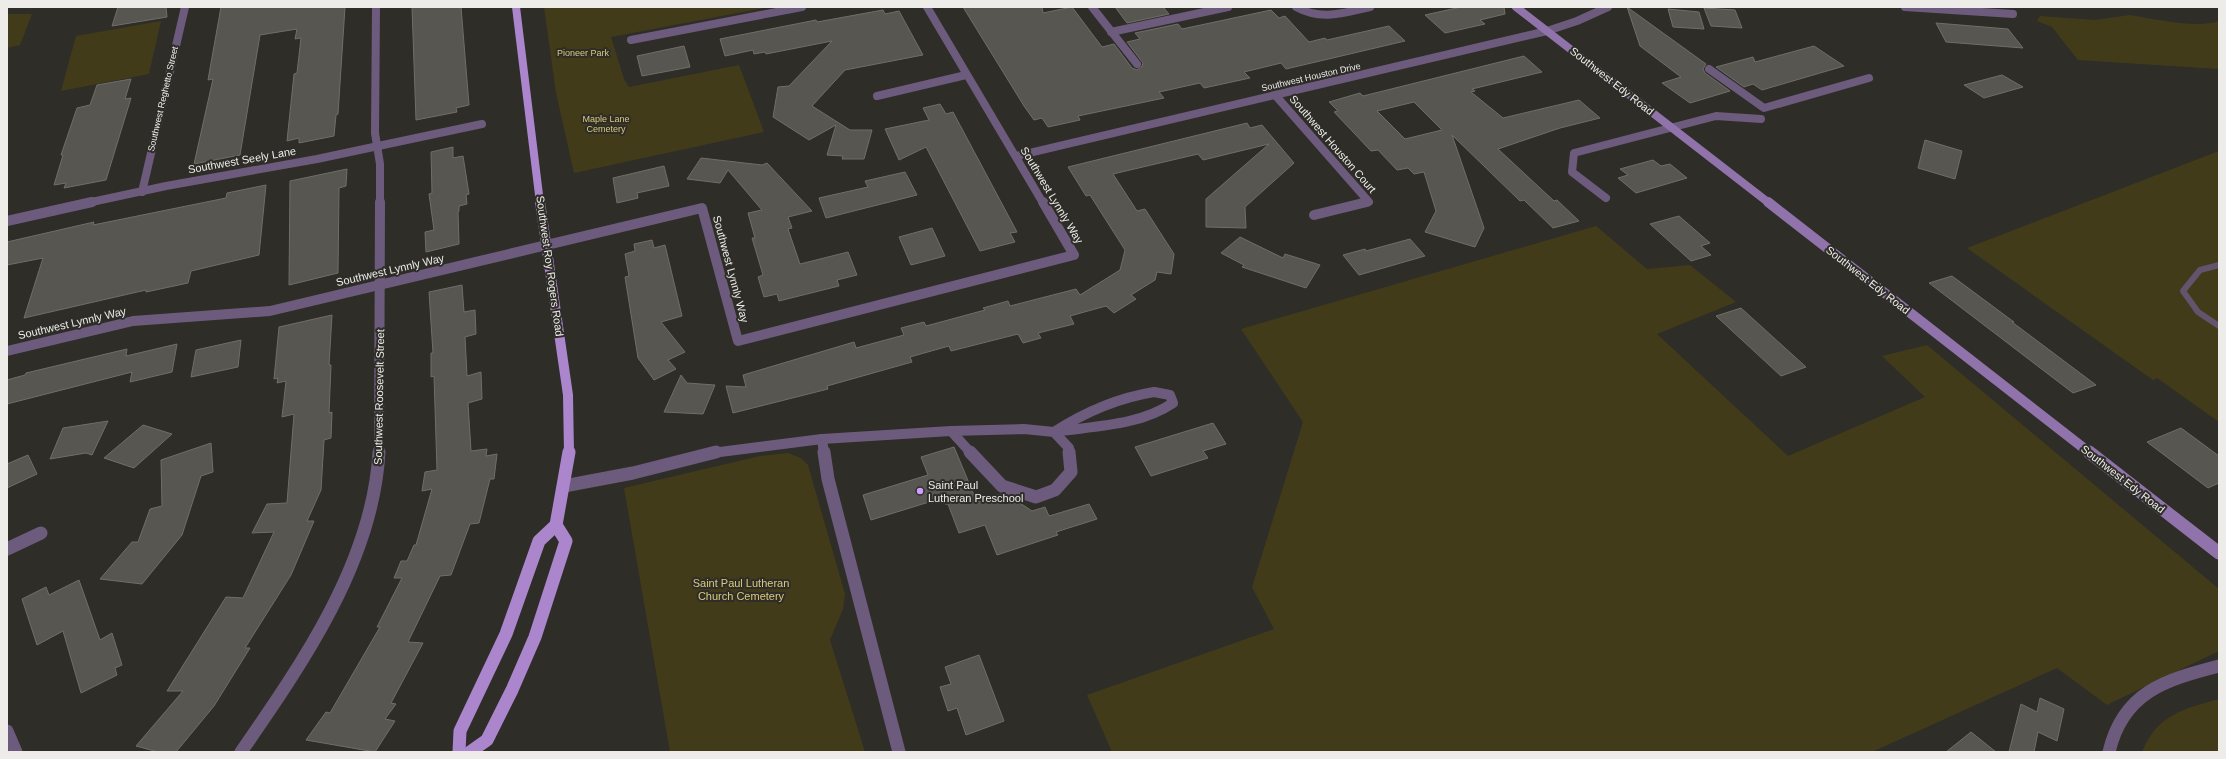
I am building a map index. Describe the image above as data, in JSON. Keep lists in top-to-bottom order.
{
  "streets": {
    "main road": ["Southwest Edy Road", "Southwest Roy Rogers Road"],
    "street": [
      "Southwest Houston Drive",
      "Southwest Reghetto Street",
      "Southwest Houston Court",
      "Southwest Seely Lane",
      "Southwest Lynnly Way",
      "Southwest Roosevelt Street"
    ]
  },
  "crossings": [
    ["Southwest Houston Drive", "Southwest Edy Road"],
    ["Southwest Houston Drive", "Southwest Houston Court"],
    ["Southwest Houston Drive", "Southwest Lynnly Way"],
    ["Southwest Reghetto Street", "Southwest Seely Lane"],
    ["Southwest Seely Lane", "Southwest Roosevelt Street"],
    ["Southwest Lynnly Way", "Southwest Roy Rogers Road"],
    ["Southwest Lynnly Way", "Southwest Roosevelt Street"]
  ],
  "parks": ["Pioneer Park", "Maple Lane Cemetery", "Saint Paul Lutheran Church Cemetery"],
  "places": ["Saint Paul Lutheran Preschool"]
}
